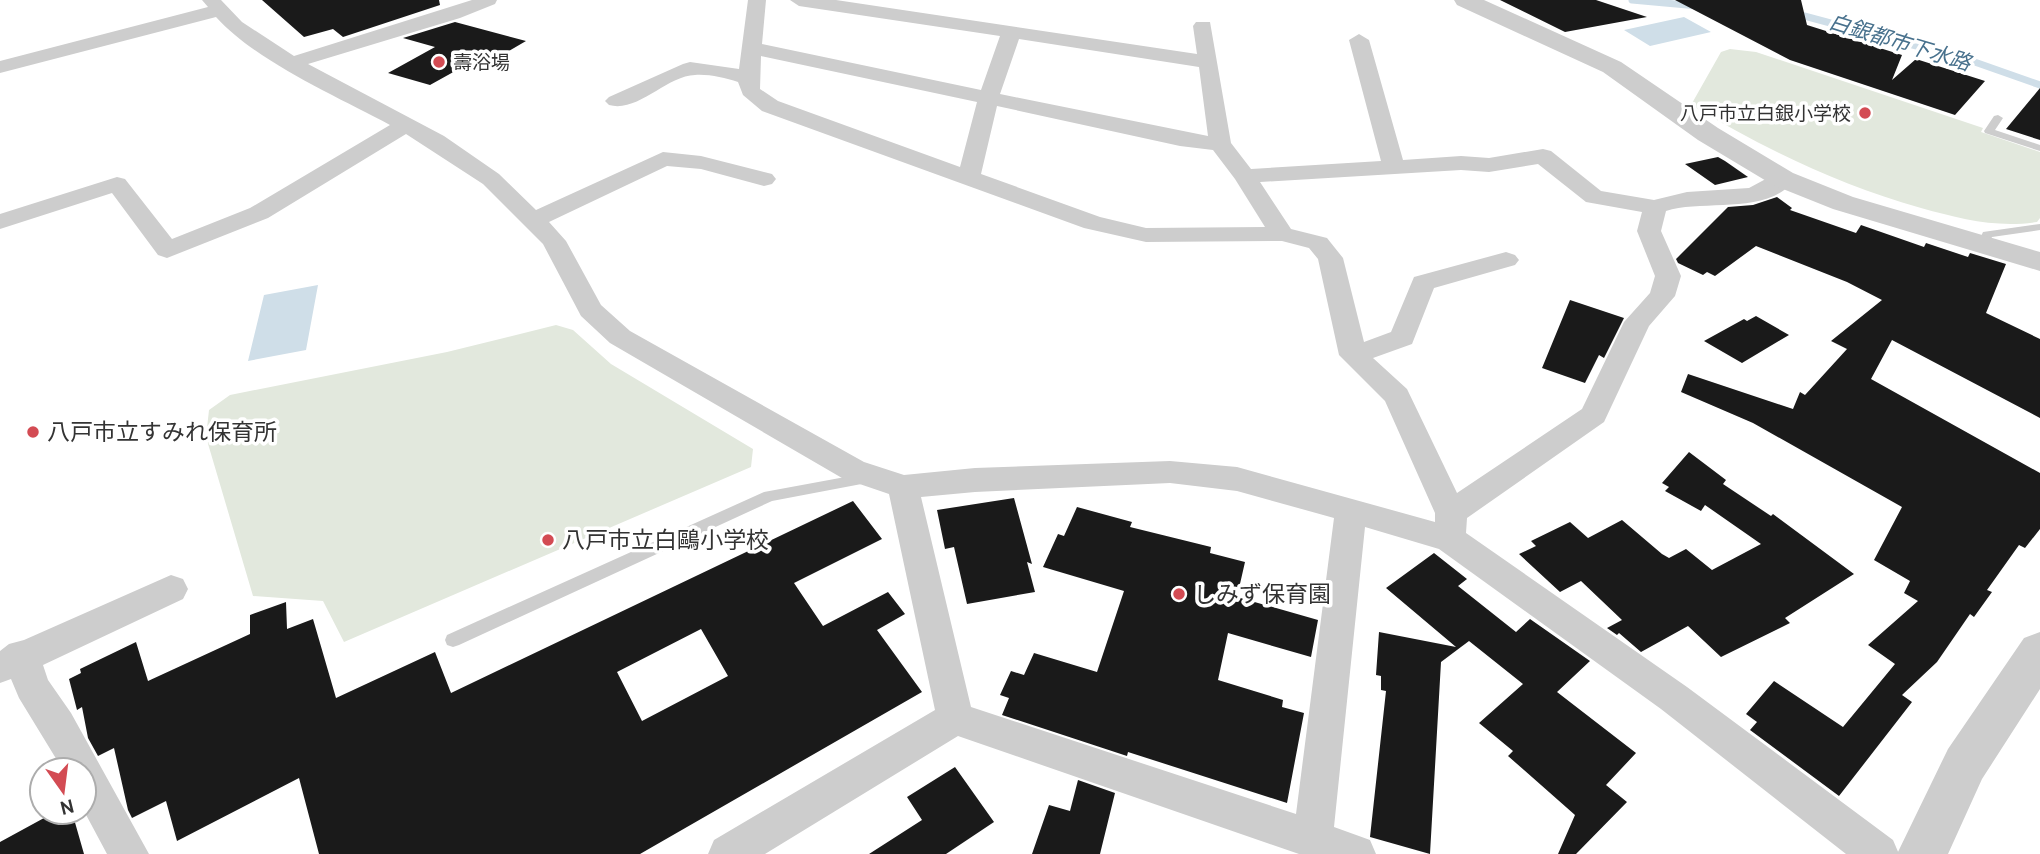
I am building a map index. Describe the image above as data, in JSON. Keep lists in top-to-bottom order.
{
  "water": ["白銀都市下水路"],
  "places": [
    "壽浴場",
    "八戸市立白銀小学校",
    "八戸市立すみれ保育所",
    "八戸市立白鷗小学校",
    "しみず保育園"
  ],
  "north": "bottom"
}
